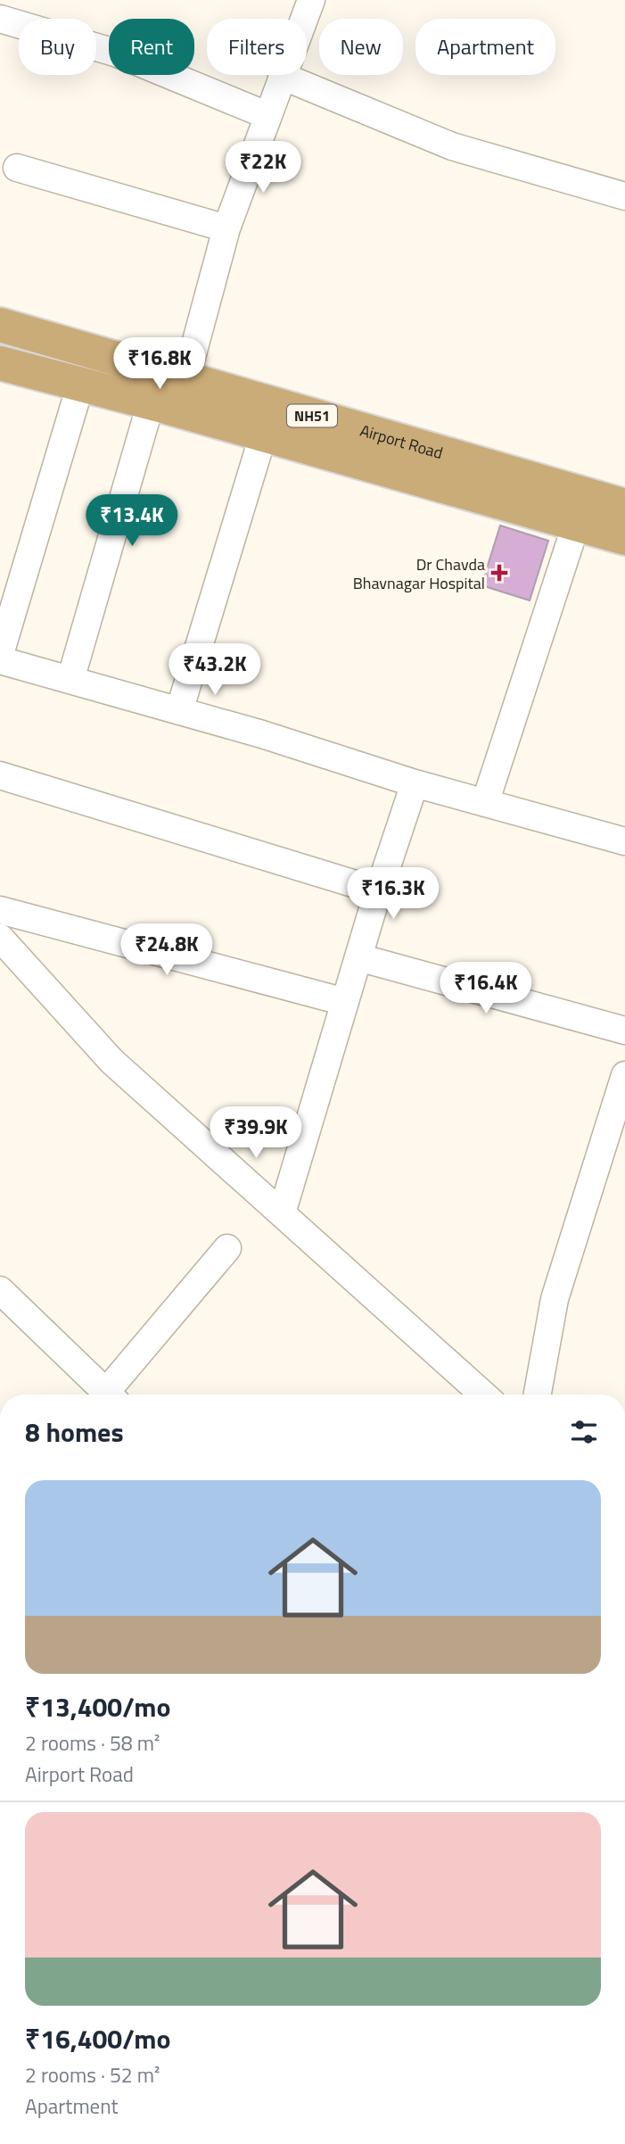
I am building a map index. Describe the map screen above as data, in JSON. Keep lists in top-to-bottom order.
{
  "streets": {
    "highway": ["NH51", "Airport Road"]
  },
  "places": {
    "health": ["Dr Chavda Bhavnagar Hospital"]
  },
  "page": {
    "chip": [
      "Buy",
      "Rent",
      "Filters",
      "New",
      "Apartment"
    ],
    "price": [
      "₹22K",
      "₹16.8K",
      "₹13.4K",
      "₹43.2K",
      "₹16.3K",
      "₹24.8K",
      "₹16.4K",
      "₹39.9K"
    ],
    "heading": "8 homes",
    "list": [
      {
        "name": "₹13,400/mo",
        "note": "2 rooms · 58 m² · Airport Road"
      },
      {
        "name": "₹16,400/mo",
        "note": "2 rooms · 52 m² · Apartment"
      }
    ]
  }
}
